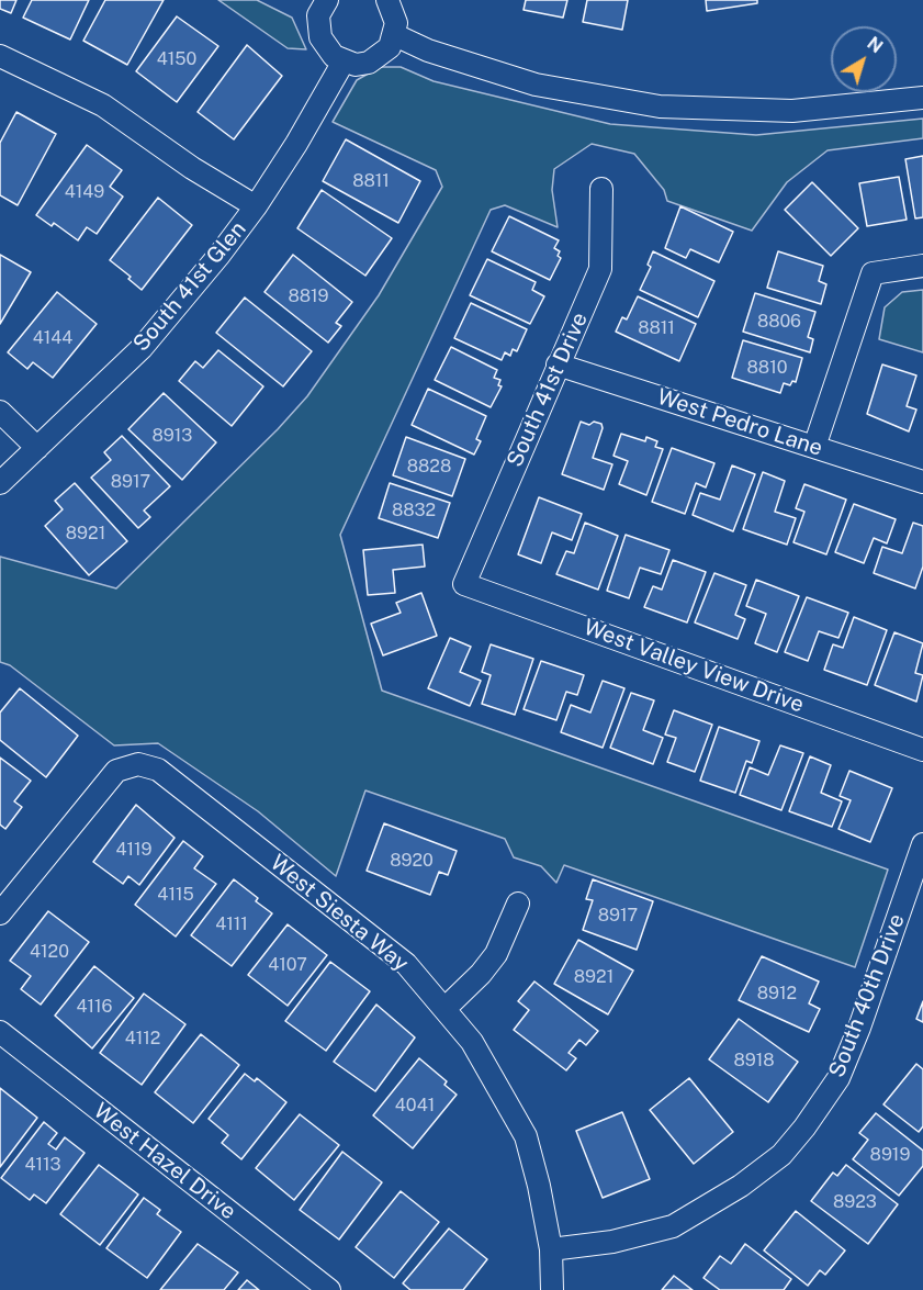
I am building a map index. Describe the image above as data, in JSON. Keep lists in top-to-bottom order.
{
  "streets": {
    "street": [
      "South 41st Glen",
      "South 41st Drive",
      "West Pedro Lane",
      "West Valley View Drive",
      "West Siesta Way",
      "South 40th Drive",
      "West Hazel Drive"
    ]
  },
  "crossings": [
    ["South 41st Drive", "West Pedro Lane"],
    ["South 41st Drive", "West Valley View Drive"],
    ["West Siesta Way", "South 40th Drive"]
  ],
  "house_numbers": [
    "4150",
    "8811",
    "4149",
    "8819",
    "8806",
    "8811",
    "4144",
    "8810",
    "8913",
    "8828",
    "8917",
    "8832",
    "8921",
    "4119",
    "8920",
    "4115",
    "8917",
    "4111",
    "4120",
    "4107",
    "8921",
    "8912",
    "4116",
    "4112",
    "8918",
    "4041",
    "8919",
    "4113",
    "8923"
  ],
  "north": "top right"
}
